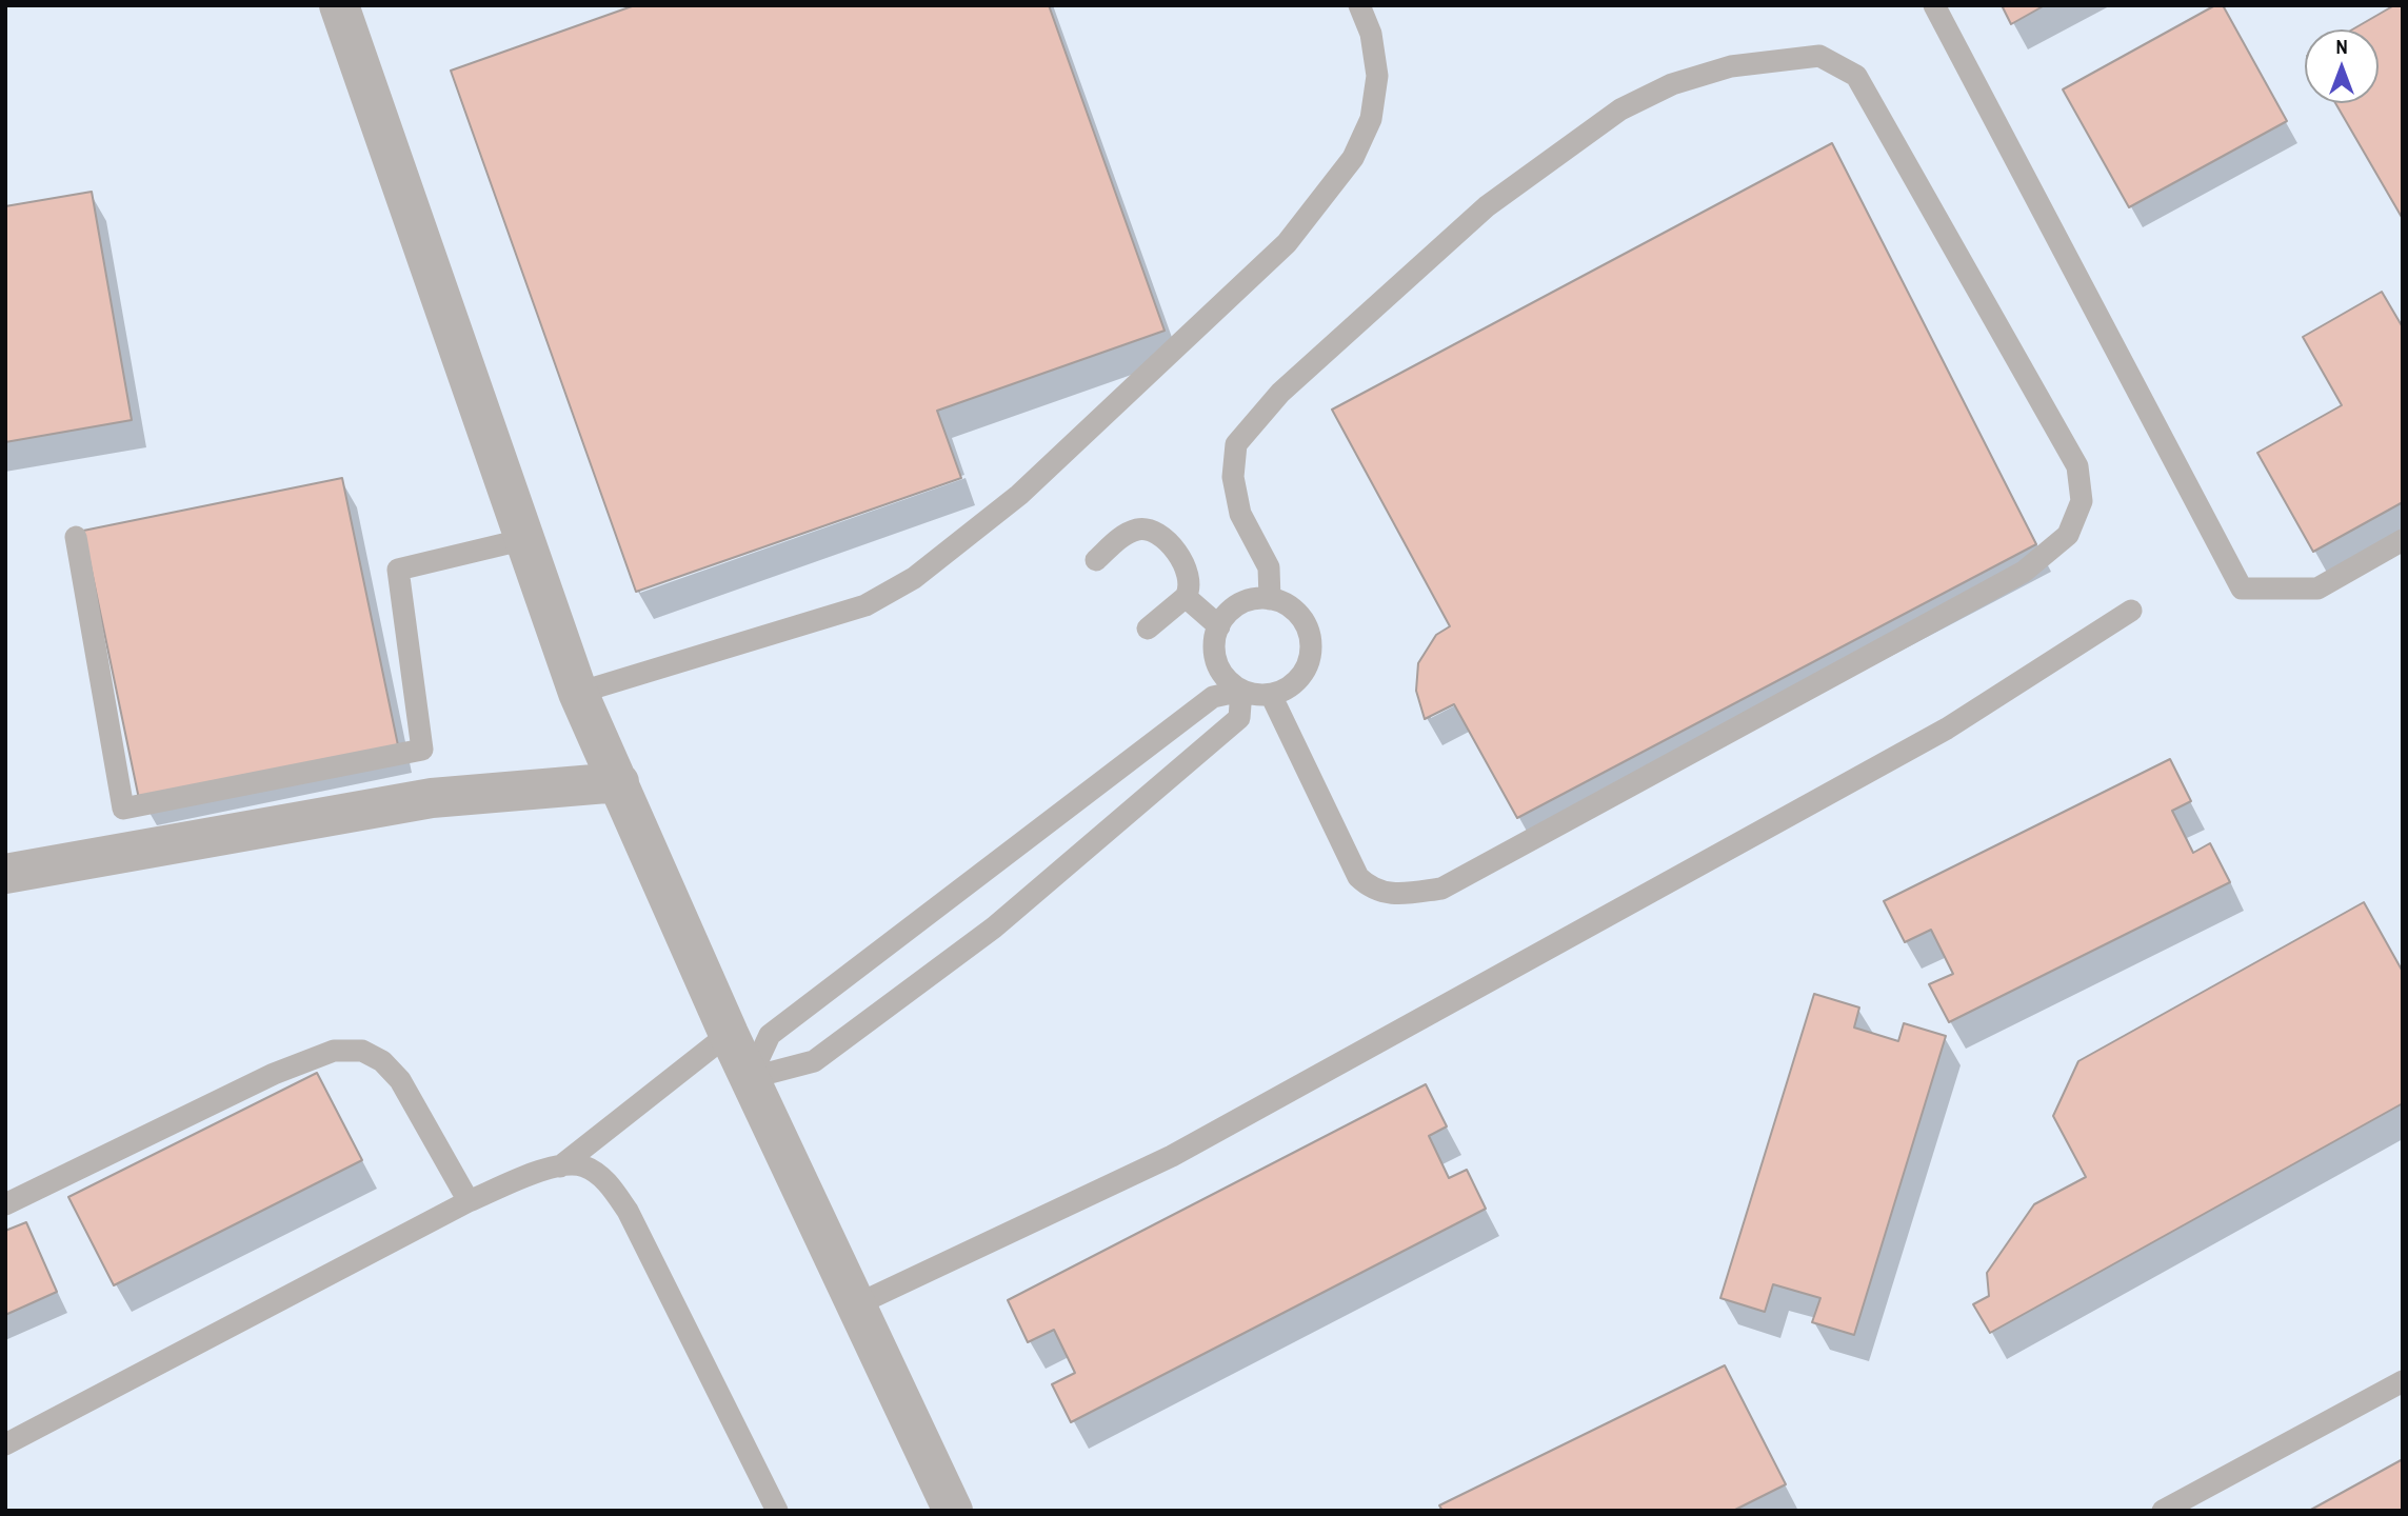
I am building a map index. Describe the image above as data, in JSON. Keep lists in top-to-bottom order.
{
  "north": "top"
}
